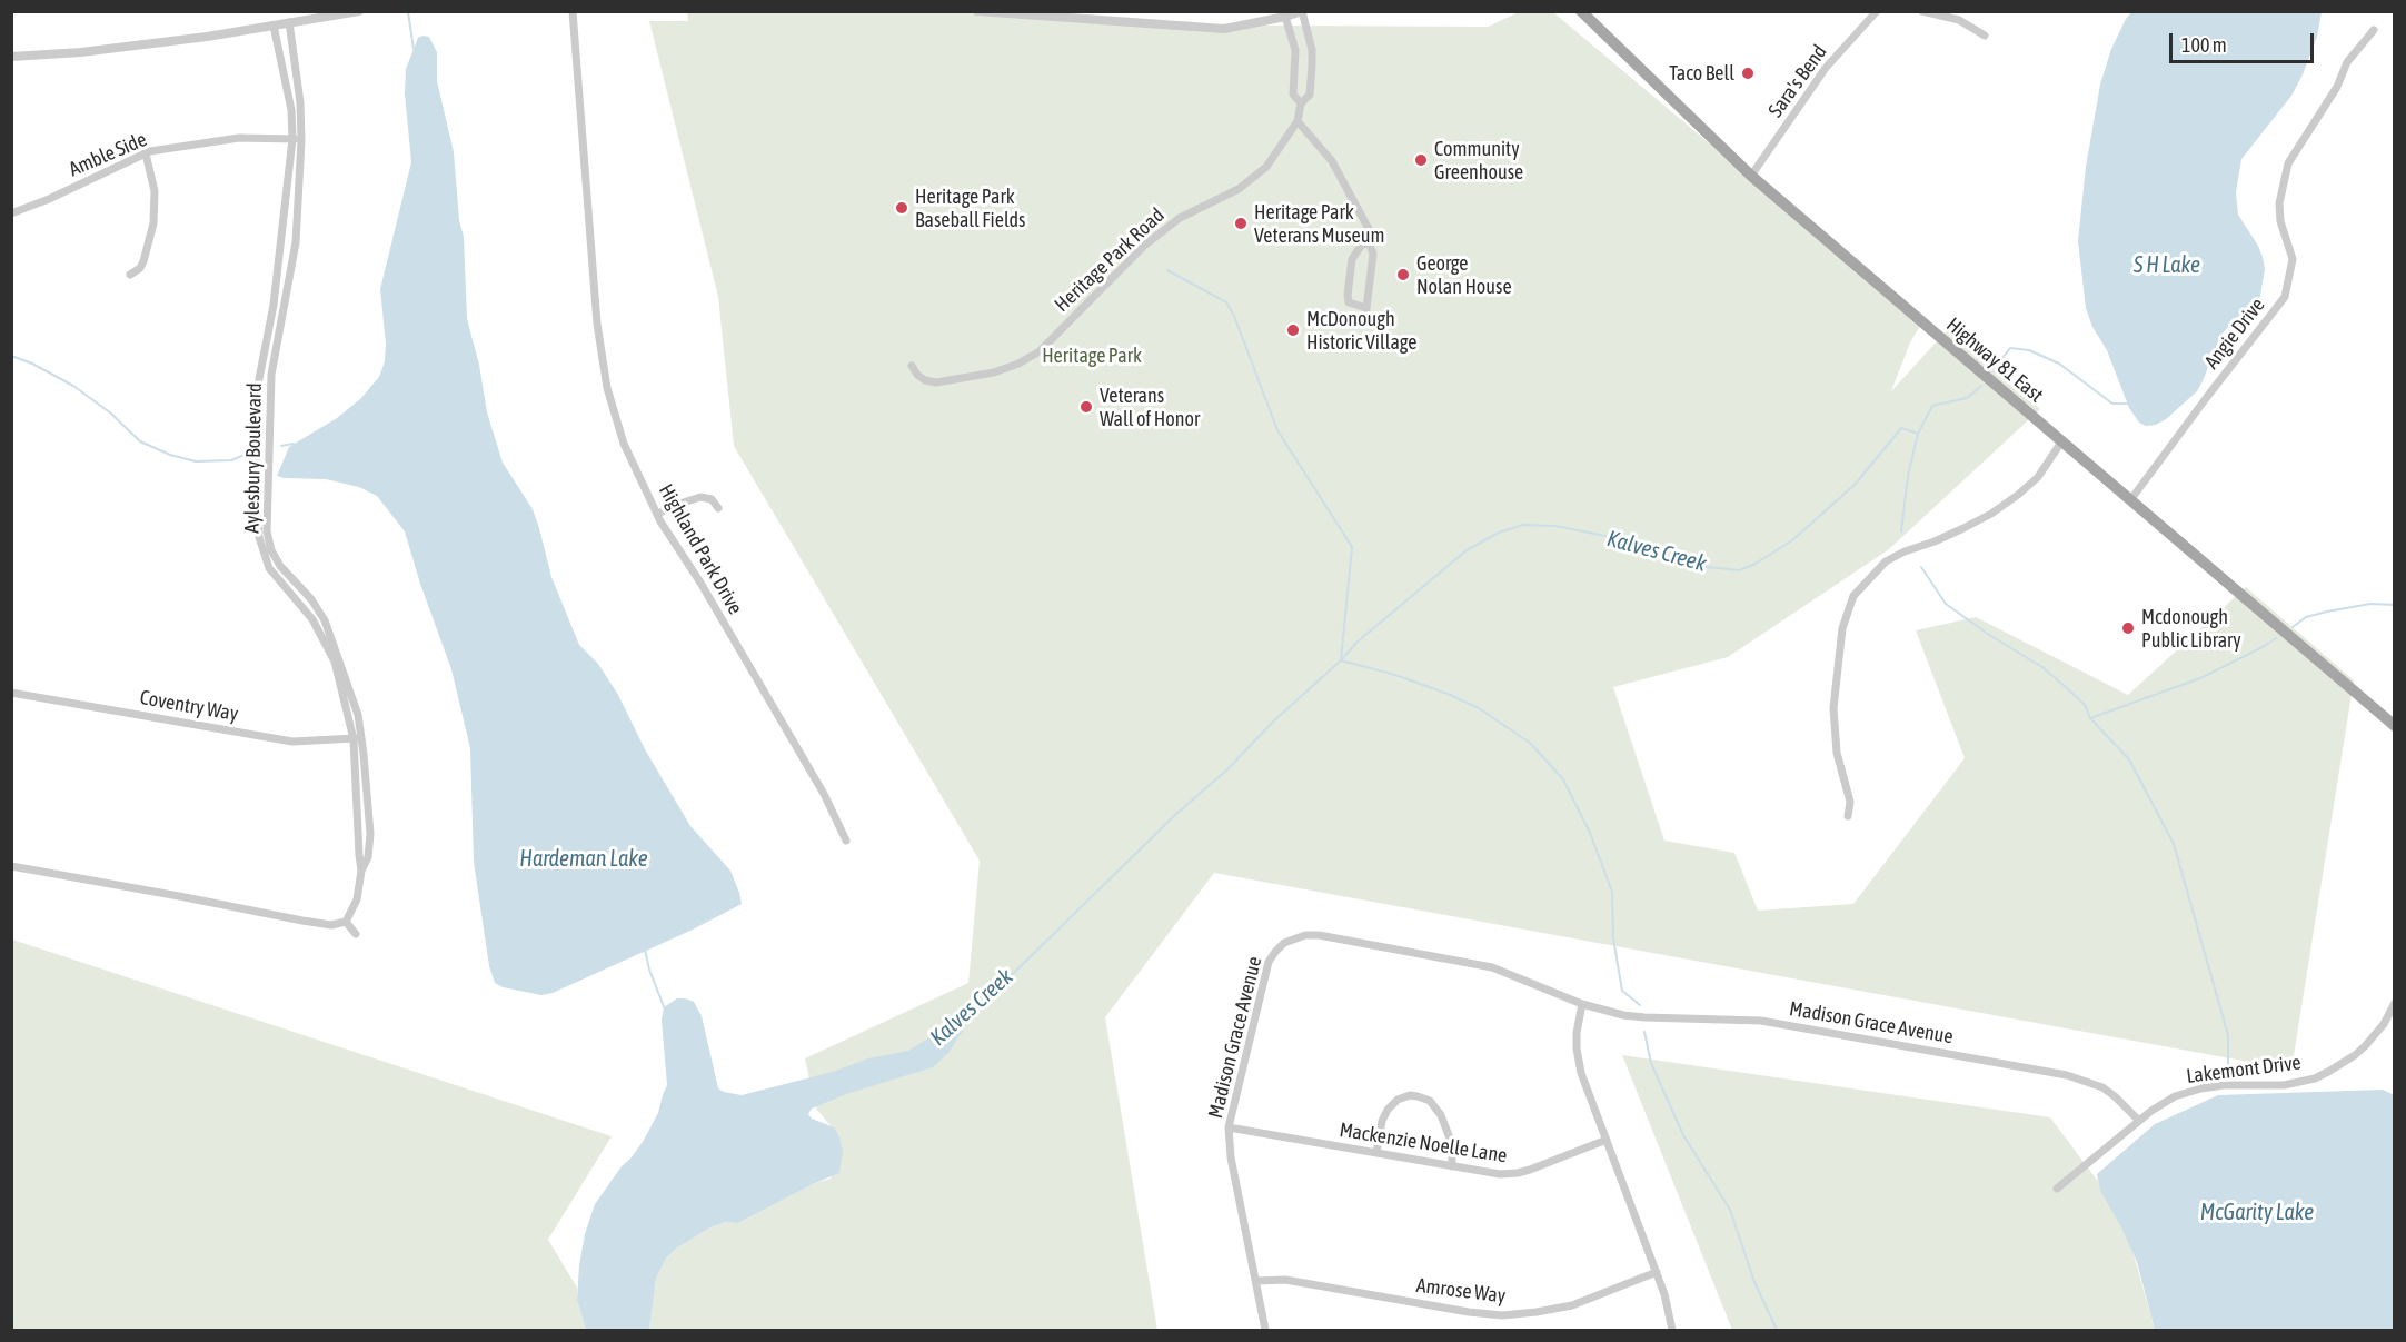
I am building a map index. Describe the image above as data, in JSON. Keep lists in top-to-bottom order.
{
  "streets": {
    "main road": ["Highway 81 East"],
    "street": [
      "Sara's Bend",
      "Amble Side",
      "Heritage Park Road",
      "Angie Drive",
      "Aylesbury Boulevard",
      "Highland Park Drive",
      "Coventry Way",
      "Madison Grace Avenue",
      "Lakemont Drive",
      "Mackenzie Noelle Lane",
      "Amrose Way"
    ]
  },
  "crossings": [
    ["Sara's Bend", "Highway 81 East"],
    ["Amble Side", "Aylesbury Boulevard"],
    ["Angie Drive", "Highway 81 East"],
    ["Aylesbury Boulevard", "Coventry Way"],
    ["Madison Grace Avenue", "Lakemont Drive"],
    ["Madison Grace Avenue", "Mackenzie Noelle Lane"],
    ["Madison Grace Avenue", "Amrose Way"]
  ],
  "water": [
    "S H Lake",
    "Kalves Creek",
    "Hardeman Lake",
    "McGarity Lake"
  ],
  "parks": ["Heritage Park"],
  "places": [
    "Taco Bell",
    "Community Greenhouse",
    "Heritage Park Baseball Fields",
    "Heritage Park Veterans Museum",
    "George Nolan House",
    "McDonough Historic Village",
    "Veterans Wall of Honor",
    "Mcdonough Public Library"
  ],
  "scale_bar": "100 m"
}
